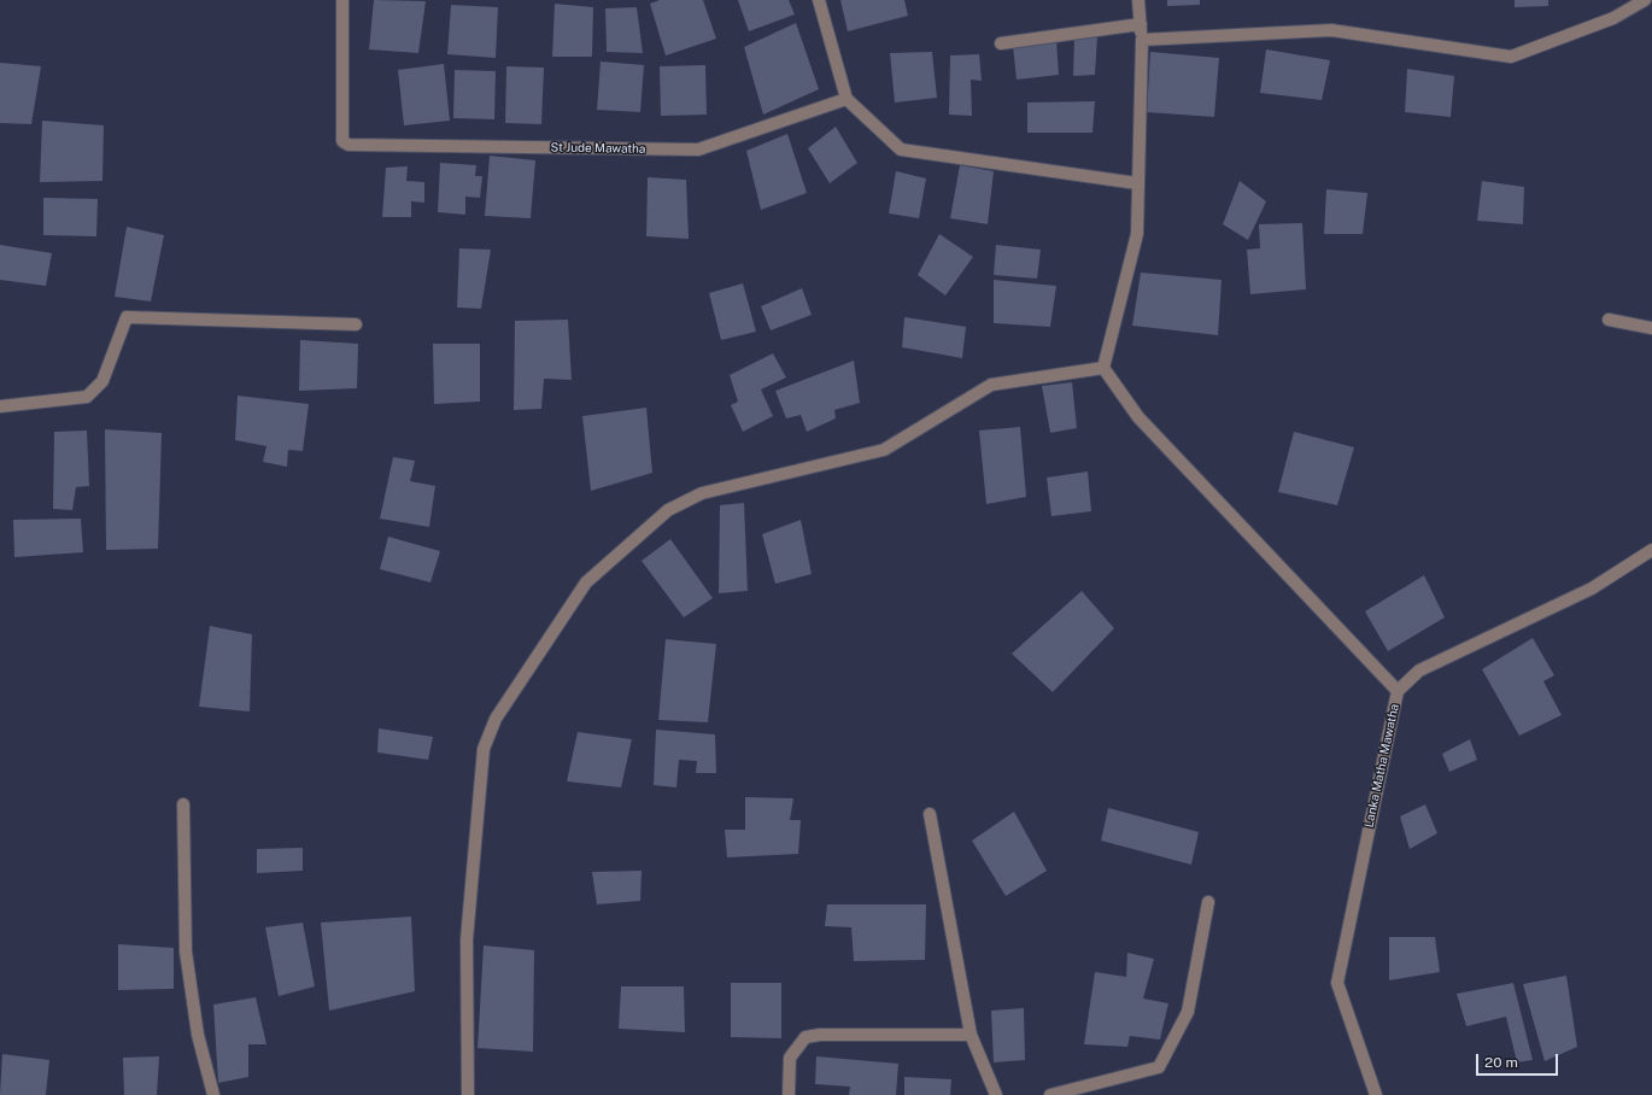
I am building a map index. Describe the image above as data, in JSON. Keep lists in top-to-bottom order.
{
  "streets": {
    "street": ["St Jude Mawatha", "Lanka Matha Mawatha"]
  },
  "scale_bar": "20 m"
}
